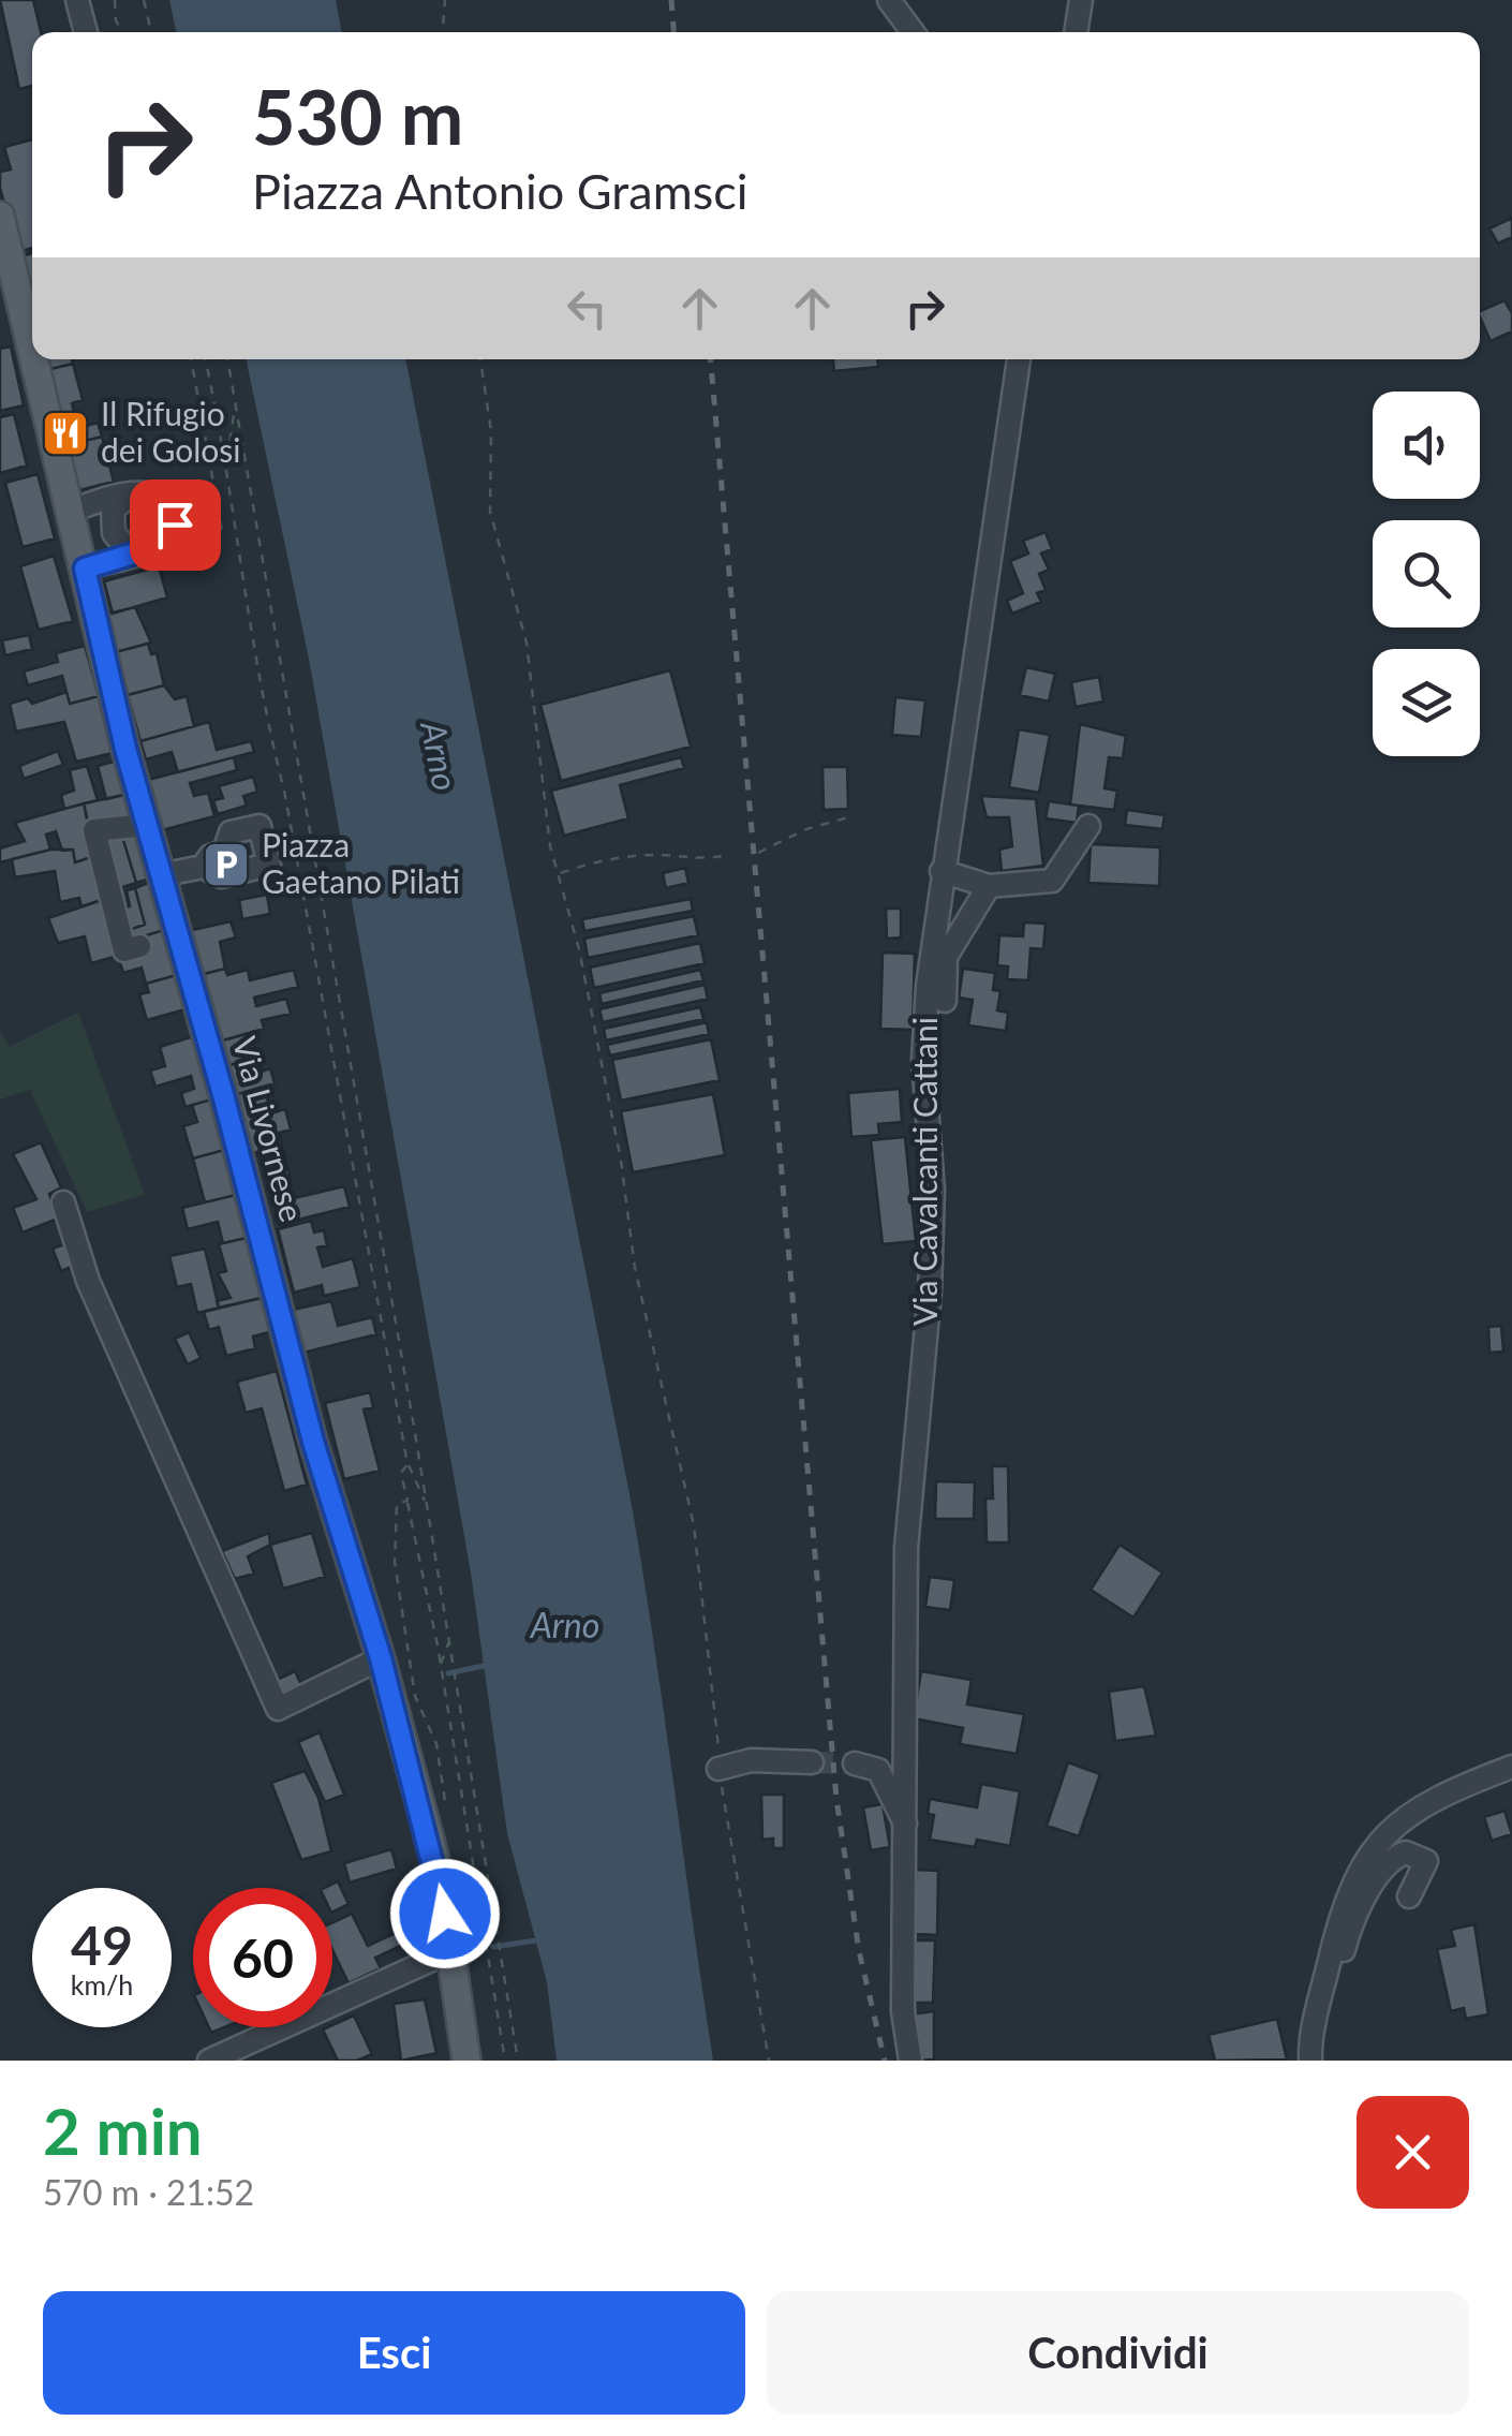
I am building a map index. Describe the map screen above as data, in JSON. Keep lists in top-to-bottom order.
{
  "streets": {
    "main road": ["Via Livornese"],
    "street": ["Via Cavalcanti Cattani"]
  },
  "water": ["Arno"],
  "places": {
    "restaurant": ["Il Rifugio dei Golosi"],
    "parking": ["Piazza Gaetano Pilati"]
  },
  "page": {
    "turn": ["530 m", "Piazza Antonio Gramsci"],
    "speed": "49 km/h",
    "limit": "60",
    "heading": ["2 min", "570 m · 21:52"],
    "buttons": ["Esci", "Condividi"]
  }
}
